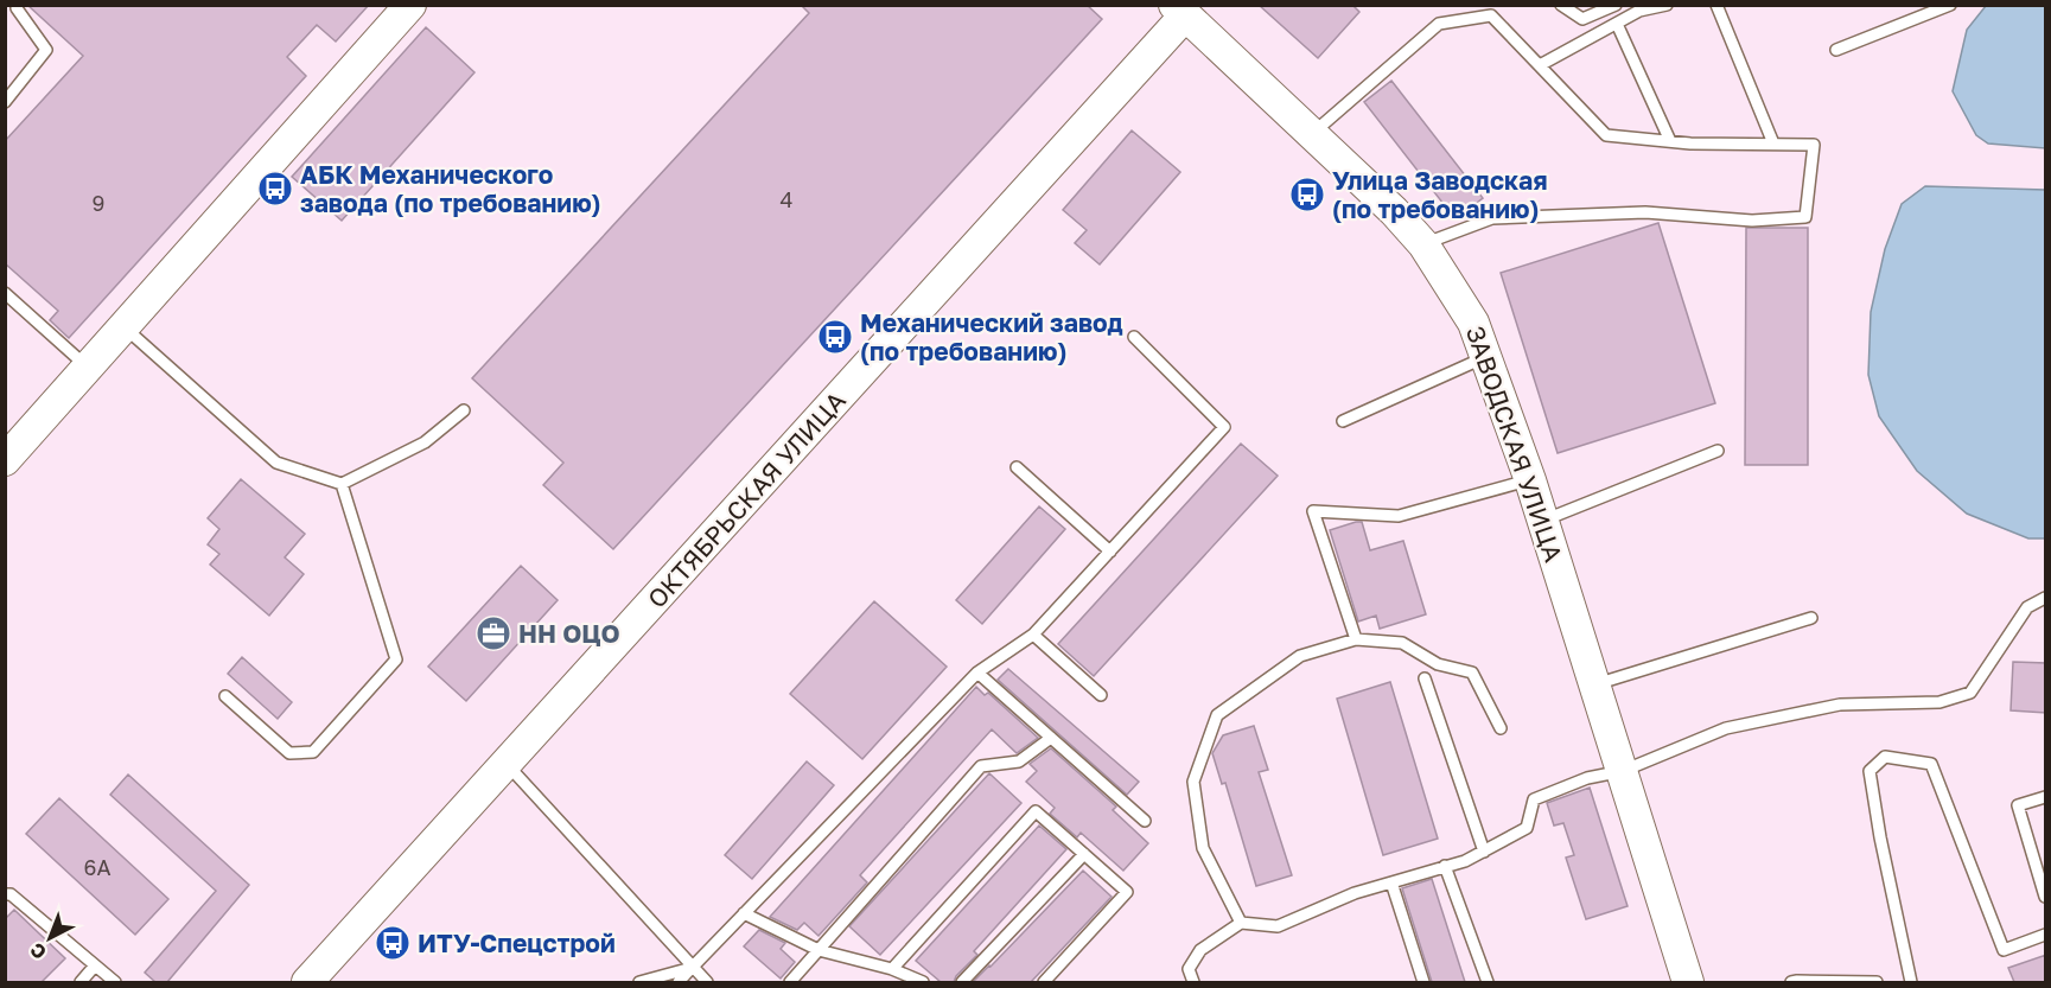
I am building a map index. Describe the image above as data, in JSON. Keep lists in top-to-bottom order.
{
  "streets": {
    "street": ["ЗАВОДСКАЯ УЛИЦА", "ОКТЯБРЬСКАЯ УЛИЦА"]
  },
  "crossings": [
    ["ЗАВОДСКАЯ УЛИЦА", "ОКТЯБРЬСКАЯ УЛИЦА"]
  ],
  "places": {
    "bus stop": [
      "АБК Механического завода (по требованию)",
      "Улица Заводская (по требованию)",
      "Механический завод (по требованию)",
      "ИТУ-Спецстрой"
    ],
    "office": ["НН ОЦО"]
  },
  "house_numbers": ["4", "9", "6А"],
  "north": "bottom left"
}
